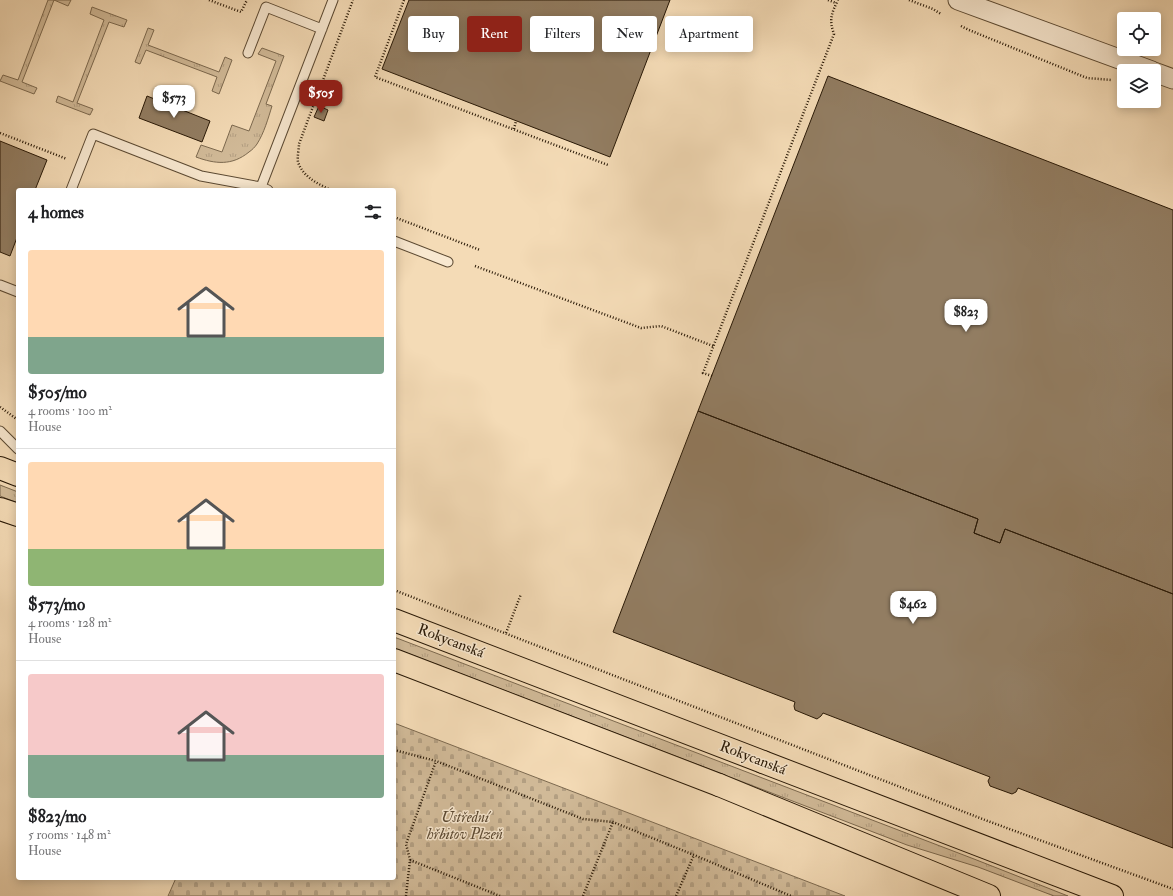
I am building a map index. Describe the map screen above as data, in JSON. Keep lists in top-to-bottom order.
{
  "streets": {
    "main road": ["Rokycanská"]
  },
  "parks": ["Ústřední hřbitov Plzeň"],
  "page": {
    "chip": [
      "Buy",
      "Rent",
      "Filters",
      "New",
      "Apartment"
    ],
    "price": [
      "$505",
      "$573",
      "$823",
      "$462"
    ],
    "heading": "4 homes",
    "list": [
      {
        "name": "$505/mo",
        "note": "4 rooms · 100 m² · House"
      },
      {
        "name": "$573/mo",
        "note": "4 rooms · 128 m² · House"
      },
      {
        "name": "$823/mo",
        "note": "5 rooms · 148 m² · House"
      }
    ]
  }
}
